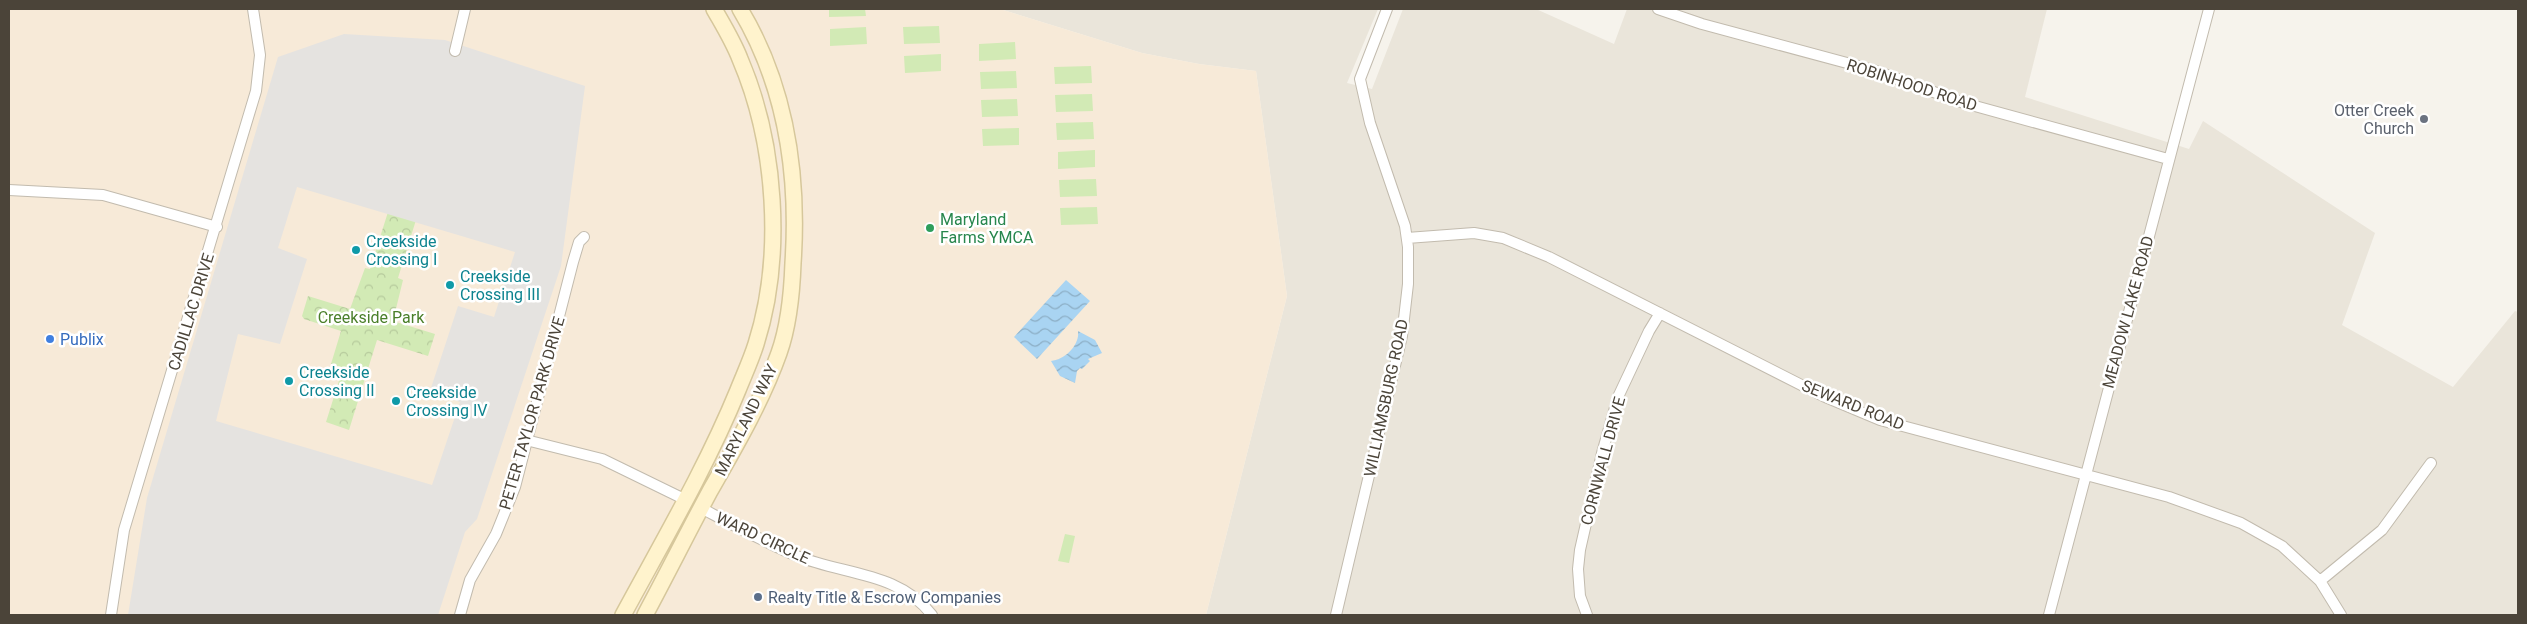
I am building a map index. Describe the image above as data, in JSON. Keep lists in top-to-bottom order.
{
  "streets": {
    "main road": ["MARYLAND WAY"],
    "street": [
      "ROBINHOOD ROAD",
      "CADILLAC DRIVE",
      "MEADOW LAKE ROAD",
      "WILLIAMSBURG ROAD",
      "SEWARD ROAD",
      "PETER TAYLOR PARK DRIVE",
      "CORNWALL DRIVE",
      "WARD CIRCLE"
    ]
  },
  "crossings": [
    ["ROBINHOOD ROAD", "MEADOW LAKE ROAD"],
    ["MEADOW LAKE ROAD", "SEWARD ROAD"],
    ["WILLIAMSBURG ROAD", "SEWARD ROAD"],
    ["SEWARD ROAD", "CORNWALL DRIVE"],
    ["MARYLAND WAY", "WARD CIRCLE"]
  ],
  "parks": ["Creekside Park"],
  "places": [
    "Otter Creek Church",
    "Maryland Farms YMCA",
    "Creekside Crossing I",
    "Creekside Crossing III",
    "Publix",
    "Creekside Crossing II",
    "Creekside Crossing IV",
    "Realty Title & Escrow Companies"
  ]
}
